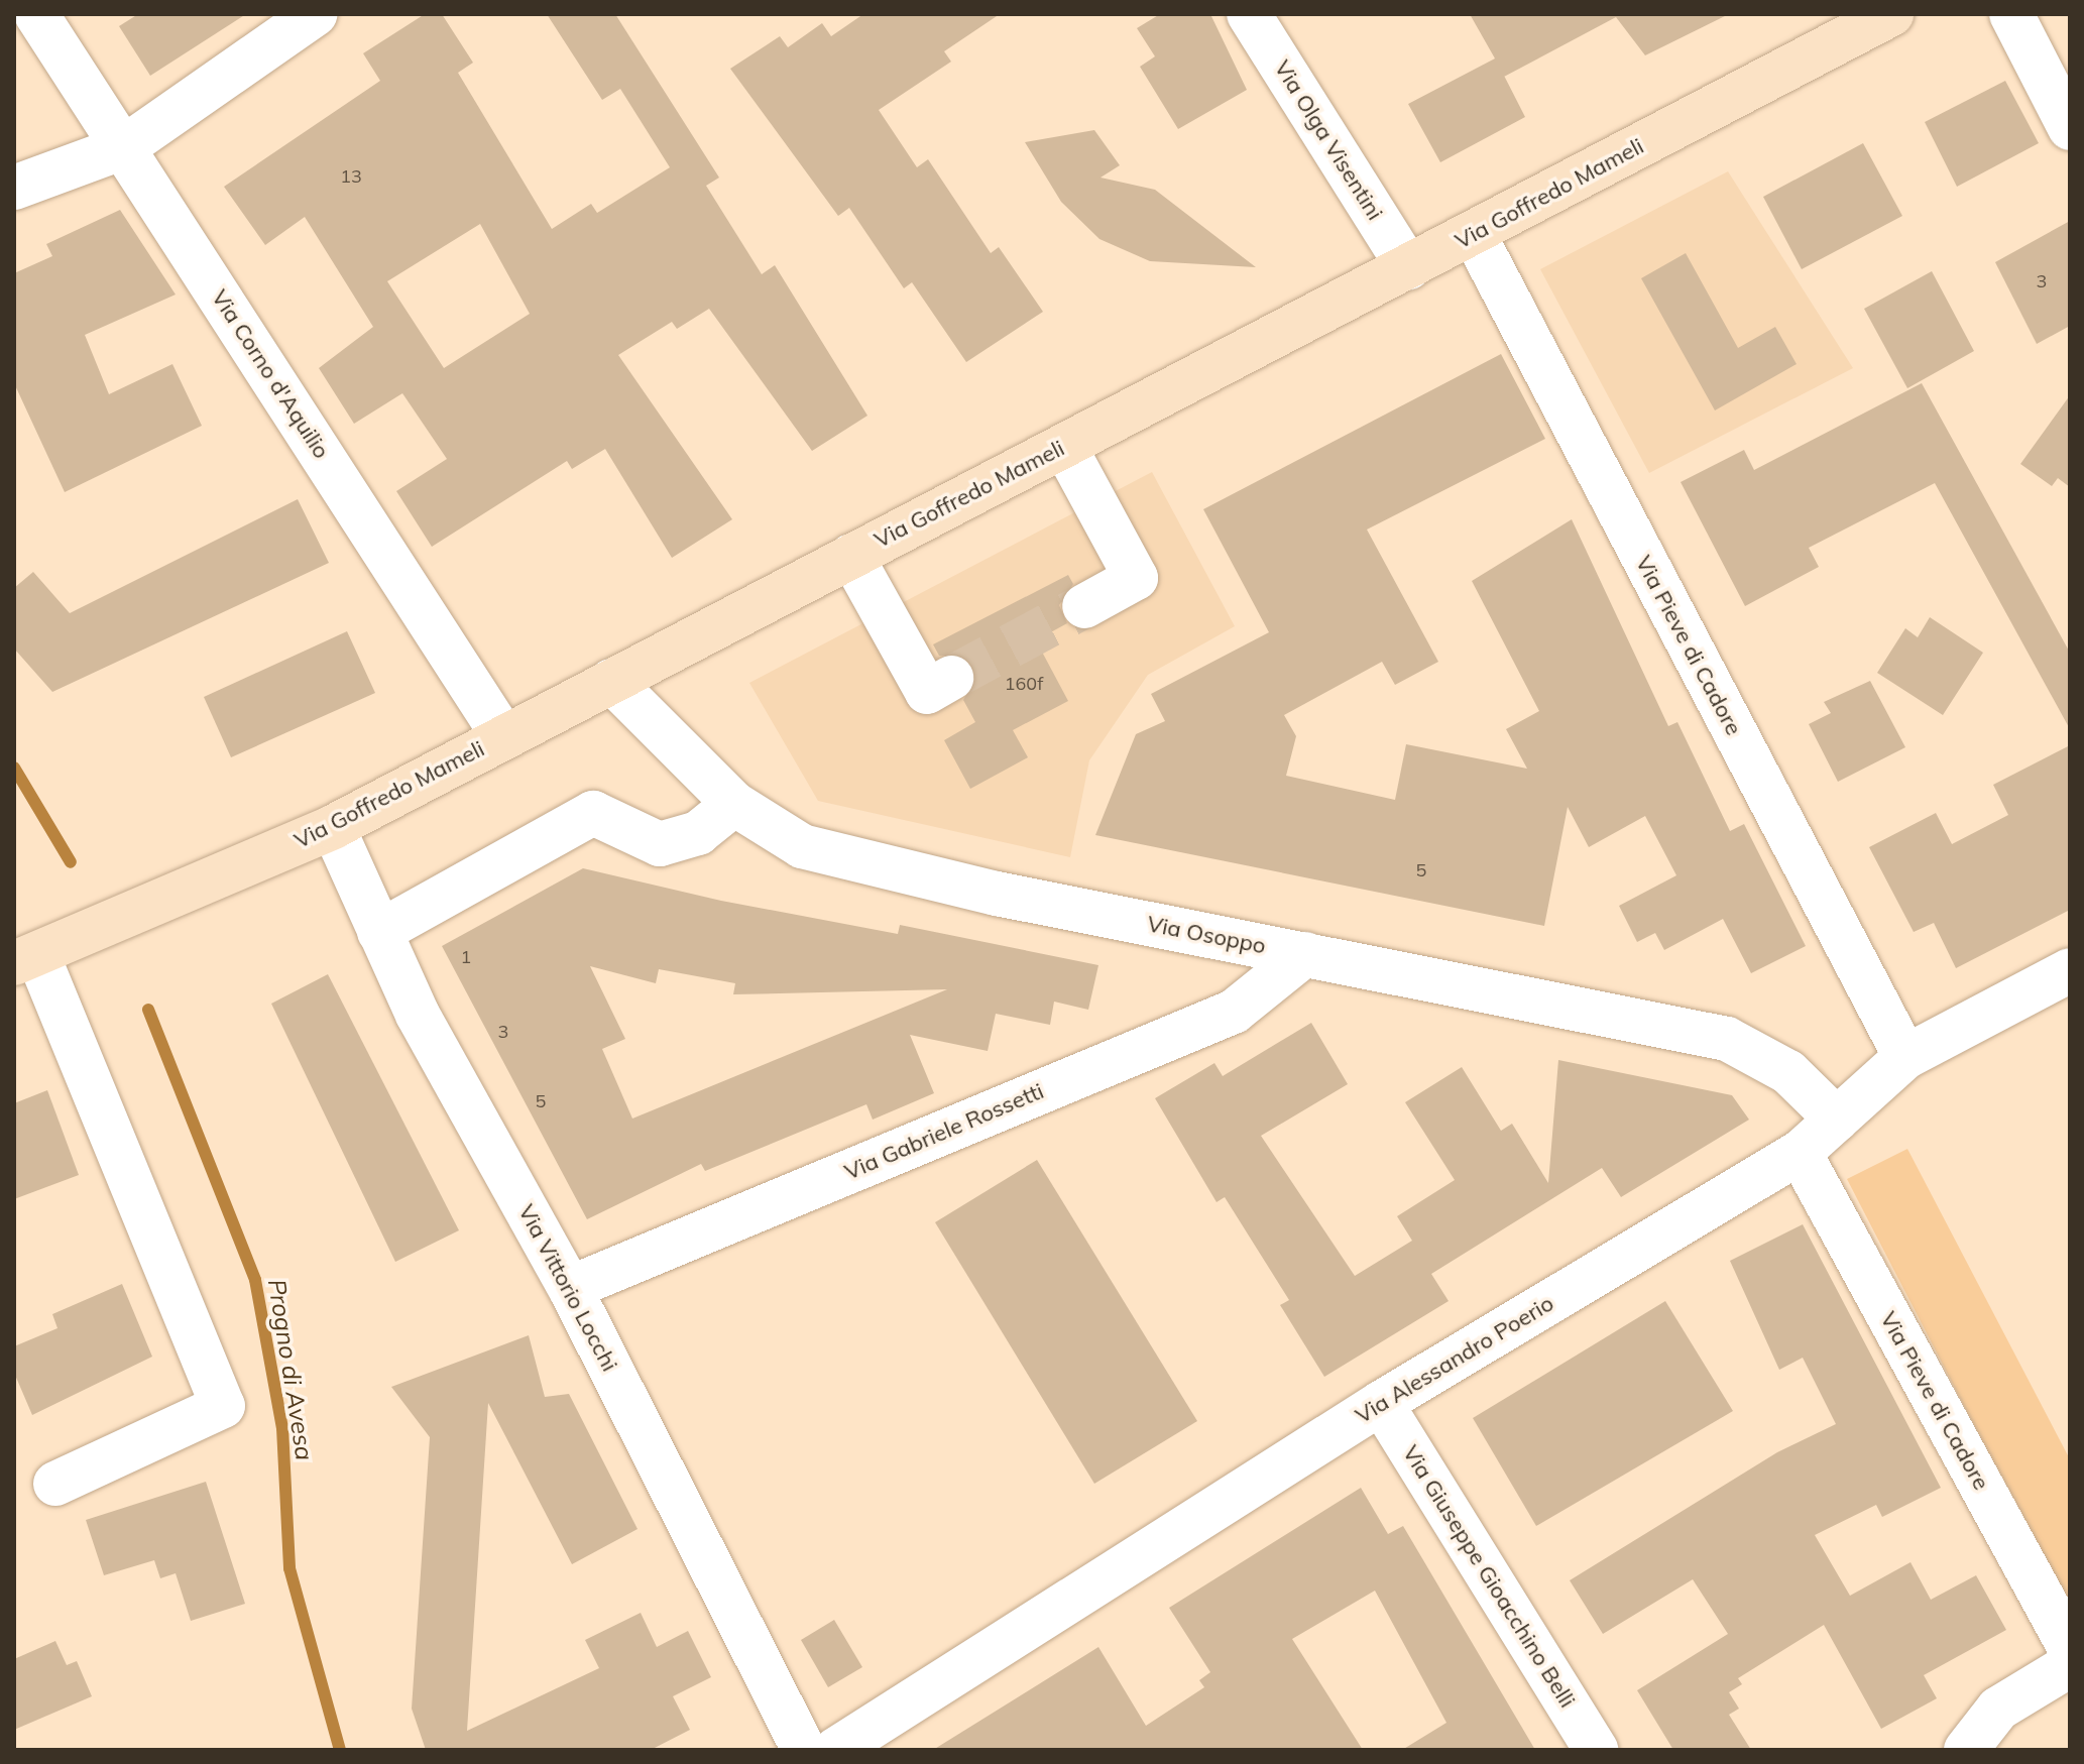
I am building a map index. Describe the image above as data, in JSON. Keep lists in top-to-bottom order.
{
  "streets": {
    "main road": ["Via Goffredo Mameli"],
    "street": [
      "Via Olga Visentini",
      "Via Corno d'Aquilio",
      "Via Pieve di Cadore",
      "Via Osoppo",
      "Via Gabriele Rossetti",
      "Via Vittorio Locchi",
      "Via Alessandro Poerio",
      "Via Giuseppe Gioacchino Belli"
    ]
  },
  "crossings": [
    ["Via Olga Visentini", "Via Goffredo Mameli"],
    ["Via Goffredo Mameli", "Via Corno d'Aquilio"],
    ["Via Goffredo Mameli", "Via Pieve di Cadore"],
    ["Via Goffredo Mameli", "Via Osoppo"],
    ["Via Goffredo Mameli", "Via Vittorio Locchi"],
    ["Via Pieve di Cadore", "Via Alessandro Poerio"],
    ["Via Osoppo", "Via Gabriele Rossetti"],
    ["Via Osoppo", "Via Alessandro Poerio"],
    ["Via Gabriele Rossetti", "Via Vittorio Locchi"],
    ["Via Alessandro Poerio", "Via Giuseppe Gioacchino Belli"]
  ],
  "water": ["Progno di Avesa"],
  "house_numbers": [
    "13",
    "3",
    "160f",
    "5",
    "1",
    "3",
    "5"
  ]
}
